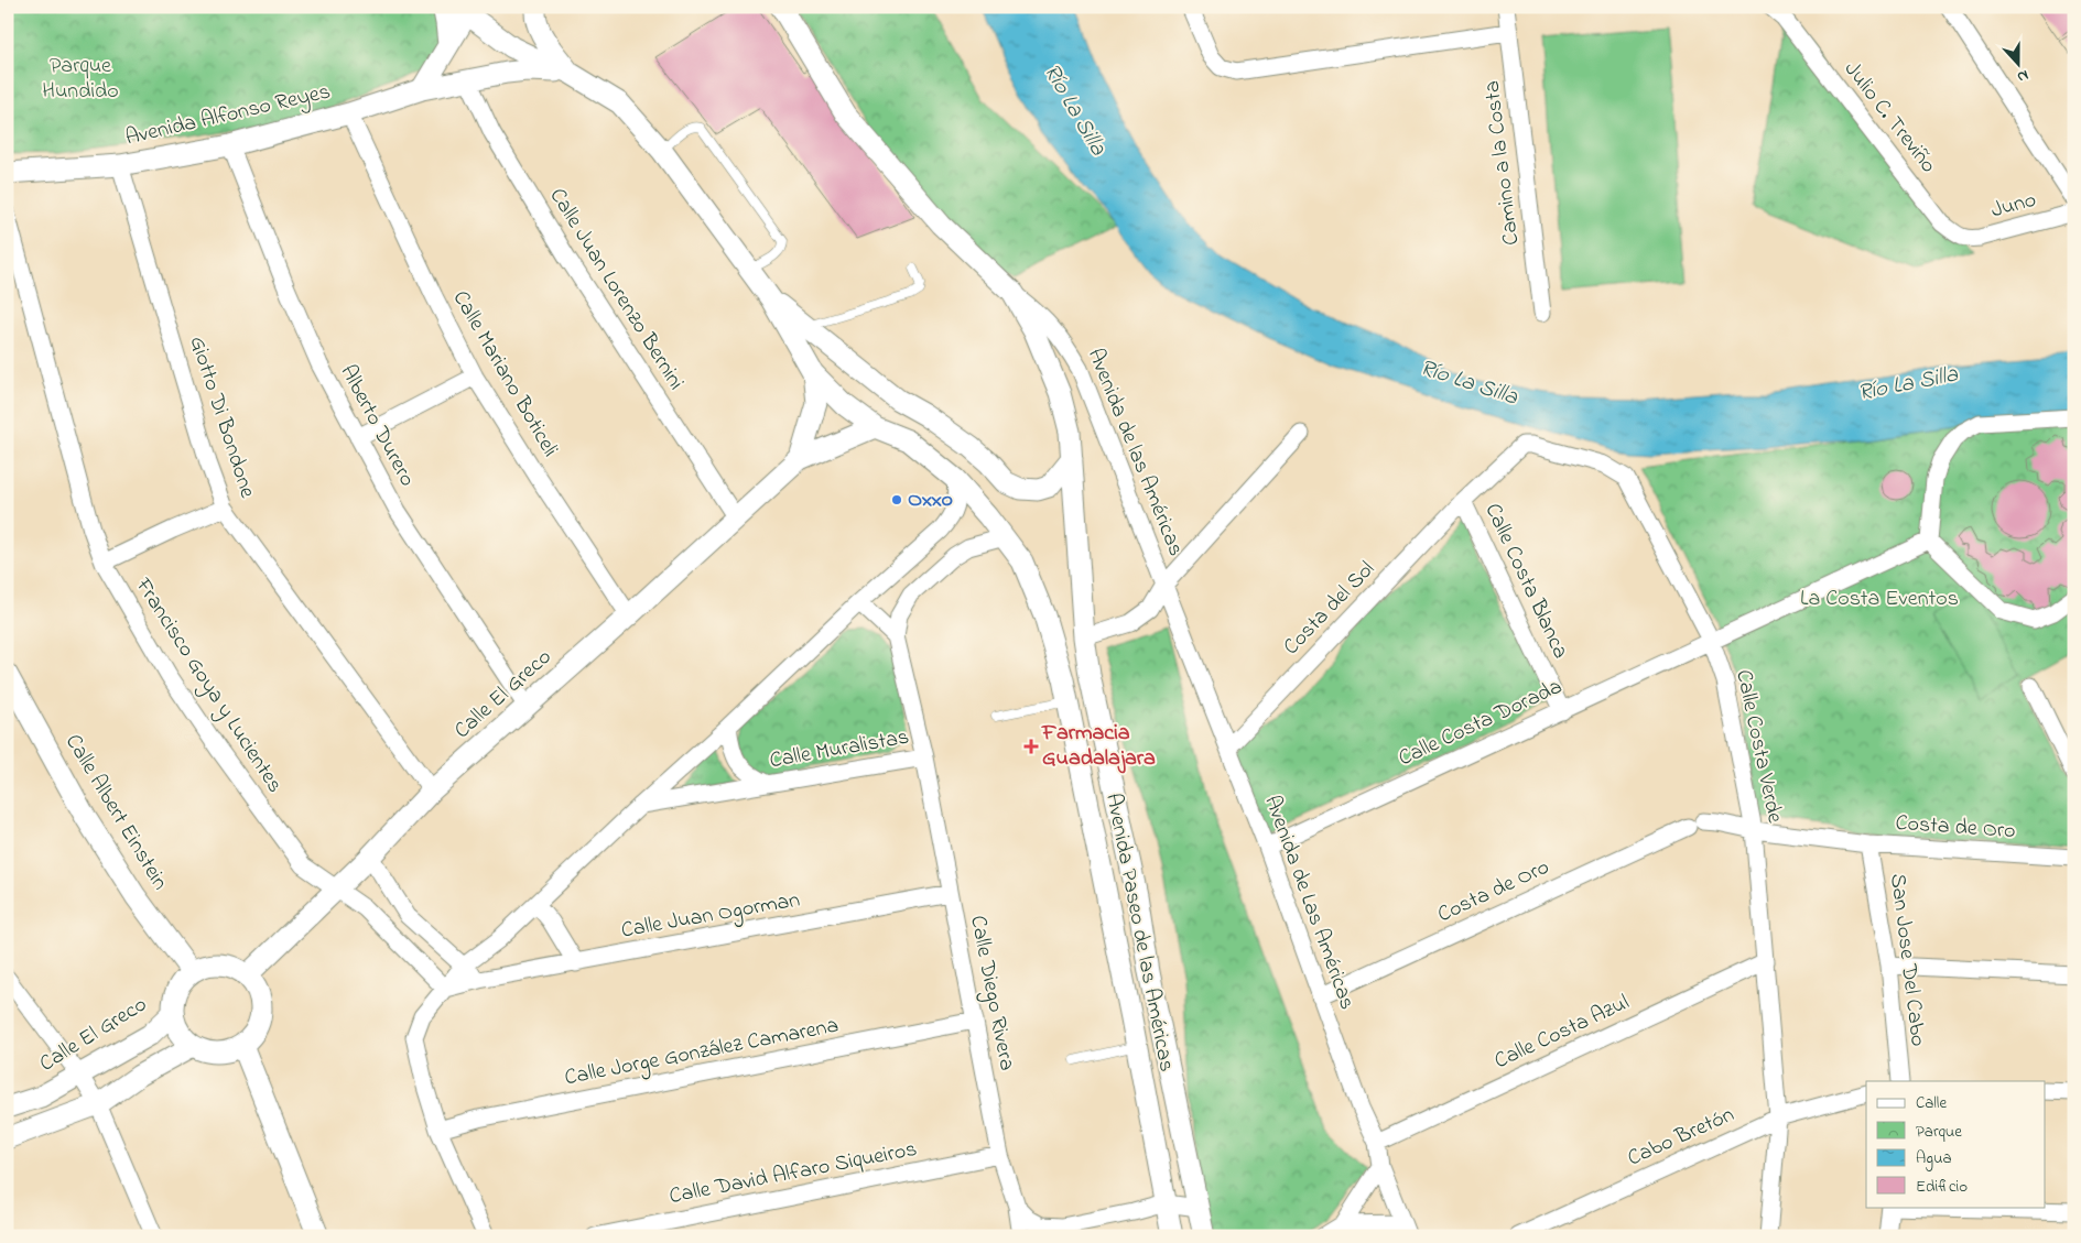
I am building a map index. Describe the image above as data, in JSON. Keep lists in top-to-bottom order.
{
  "streets": {
    "street": [
      "Avenida Alfonso Reyes",
      "Julio C. Treviño",
      "Camino a la Costa",
      "Juno",
      "Calle Juan Lorenzo Bernini",
      "Calle Mariano Boticeli",
      "Giotto Di Bondone",
      "Alberto Durero",
      "Avenida de las Américas",
      "Calle Costa Blanca",
      "Costa del Sol",
      "Francisco Goya y Lucientes",
      "Calle El Greco",
      "Calle Costa Dorada",
      "Calle Costa Verde",
      "Calle Muralistas",
      "Calle Albert Einstein",
      "Costa de Oro",
      "Avenida de Las Américas",
      "Calle Juan Ogorman",
      "Avenida Paseo de las Américas",
      "San Jose Del Cabo",
      "Calle Diego Rivera",
      "Calle Costa Azul",
      "Calle Jorge González Camarena",
      "Cabo Bretón",
      "Calle David Alfaro Siqueiros"
    ]
  },
  "crossings": [
    ["Avenida Alfonso Reyes", "Calle Juan Lorenzo Bernini"],
    ["Avenida Alfonso Reyes", "Calle Mariano Boticeli"],
    ["Avenida Alfonso Reyes", "Giotto Di Bondone"],
    ["Avenida Alfonso Reyes", "Alberto Durero"],
    ["Avenida Alfonso Reyes", "Avenida Paseo de las Américas"],
    ["Julio C. Treviño", "Juno"],
    ["Calle Juan Lorenzo Bernini", "Calle El Greco"],
    ["Calle Mariano Boticeli", "Calle El Greco"],
    ["Giotto Di Bondone", "Calle El Greco"],
    ["Alberto Durero", "Calle El Greco"],
    ["Avenida de las Américas", "Avenida de Las Américas"],
    ["Avenida de las Américas", "Avenida Paseo de las Américas"],
    ["Calle Costa Blanca", "Costa del Sol"],
    ["Calle Costa Blanca", "Calle Costa Dorada"],
    ["Calle Costa Blanca", "Calle Costa Verde"],
    ["Costa del Sol", "Calle Costa Verde"],
    ["Costa del Sol", "Avenida de Las Américas"],
    ["Francisco Goya y Lucientes", "Calle El Greco"],
    ["Francisco Goya y Lucientes", "Calle Juan Ogorman"],
    ["Calle El Greco", "Calle Albert Einstein"],
    ["Calle El Greco", "Avenida Paseo de las Américas"],
    ["Calle Costa Dorada", "Calle Costa Verde"],
    ["Calle Costa Dorada", "Avenida de Las Américas"],
    ["Calle Costa Verde", "Costa de Oro"],
    ["Calle Costa Verde", "Calle Costa Azul"],
    ["Calle Costa Verde", "Cabo Bretón"],
    ["Calle Muralistas", "Avenida Paseo de las Américas"],
    ["Calle Muralistas", "Calle Diego Rivera"],
    ["Costa de Oro", "Avenida de Las Américas"],
    ["Costa de Oro", "San Jose Del Cabo"],
    ["Avenida de Las Américas", "Calle Costa Azul"],
    ["Calle Juan Ogorman", "Calle Diego Rivera"],
    ["Calle Diego Rivera", "Calle Jorge González Camarena"],
    ["Calle Diego Rivera", "Calle David Alfaro Siqueiros"]
  ],
  "water": ["Río La Silla"],
  "parks": ["Parque Hundido", "La Costa Eventos"],
  "places": {
    "other": ["Oxxo"],
    "health": ["Farmacia Guadalajara"]
  },
  "legend": [
    "Calle",
    "Parque",
    "Agua",
    "Edificio"
  ],
  "north": "bottom"
}
